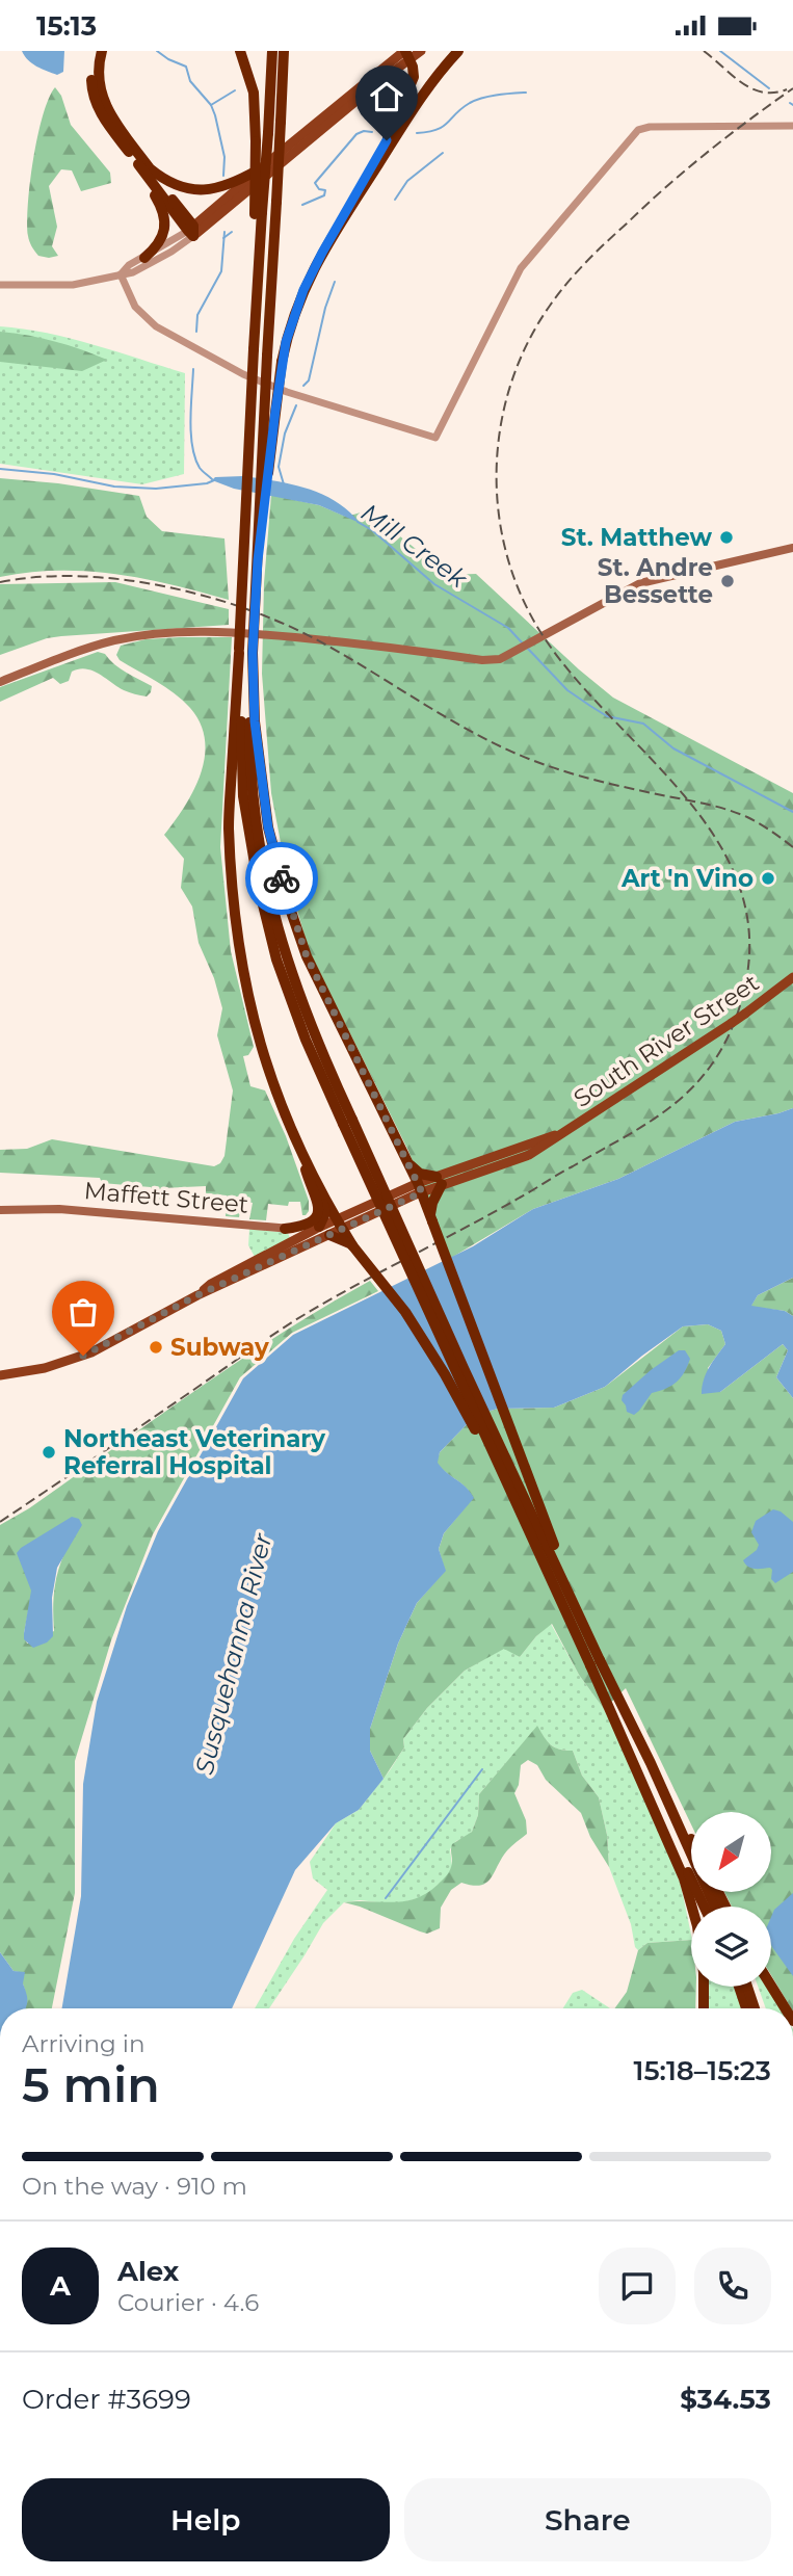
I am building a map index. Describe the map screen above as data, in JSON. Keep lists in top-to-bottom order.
{
  "streets": {
    "main road": ["South River Street", "Maffett Street"]
  },
  "crossings": [
    ["South River Street", "Maffett Street"]
  ],
  "water": ["Mill Creek", "Susquehanna River"],
  "places": [
    "St. Matthew",
    "St. Andre Bessette",
    "Art 'n Vino",
    "Subway",
    "Northeast Veterinary Referral Hospital"
  ],
  "north": "bottom left",
  "page": {
    "status": "15:13",
    "heading": ["5 min", "Arriving in", "15:18–15:23"],
    "panel": [
      "Alex",
      "Courier · 4.6",
      "Order #3699",
      "$34.53"
    ],
    "bar": "On the way · 910 m",
    "round": "A",
    "buttons": ["Help", "Share"]
  }
}
